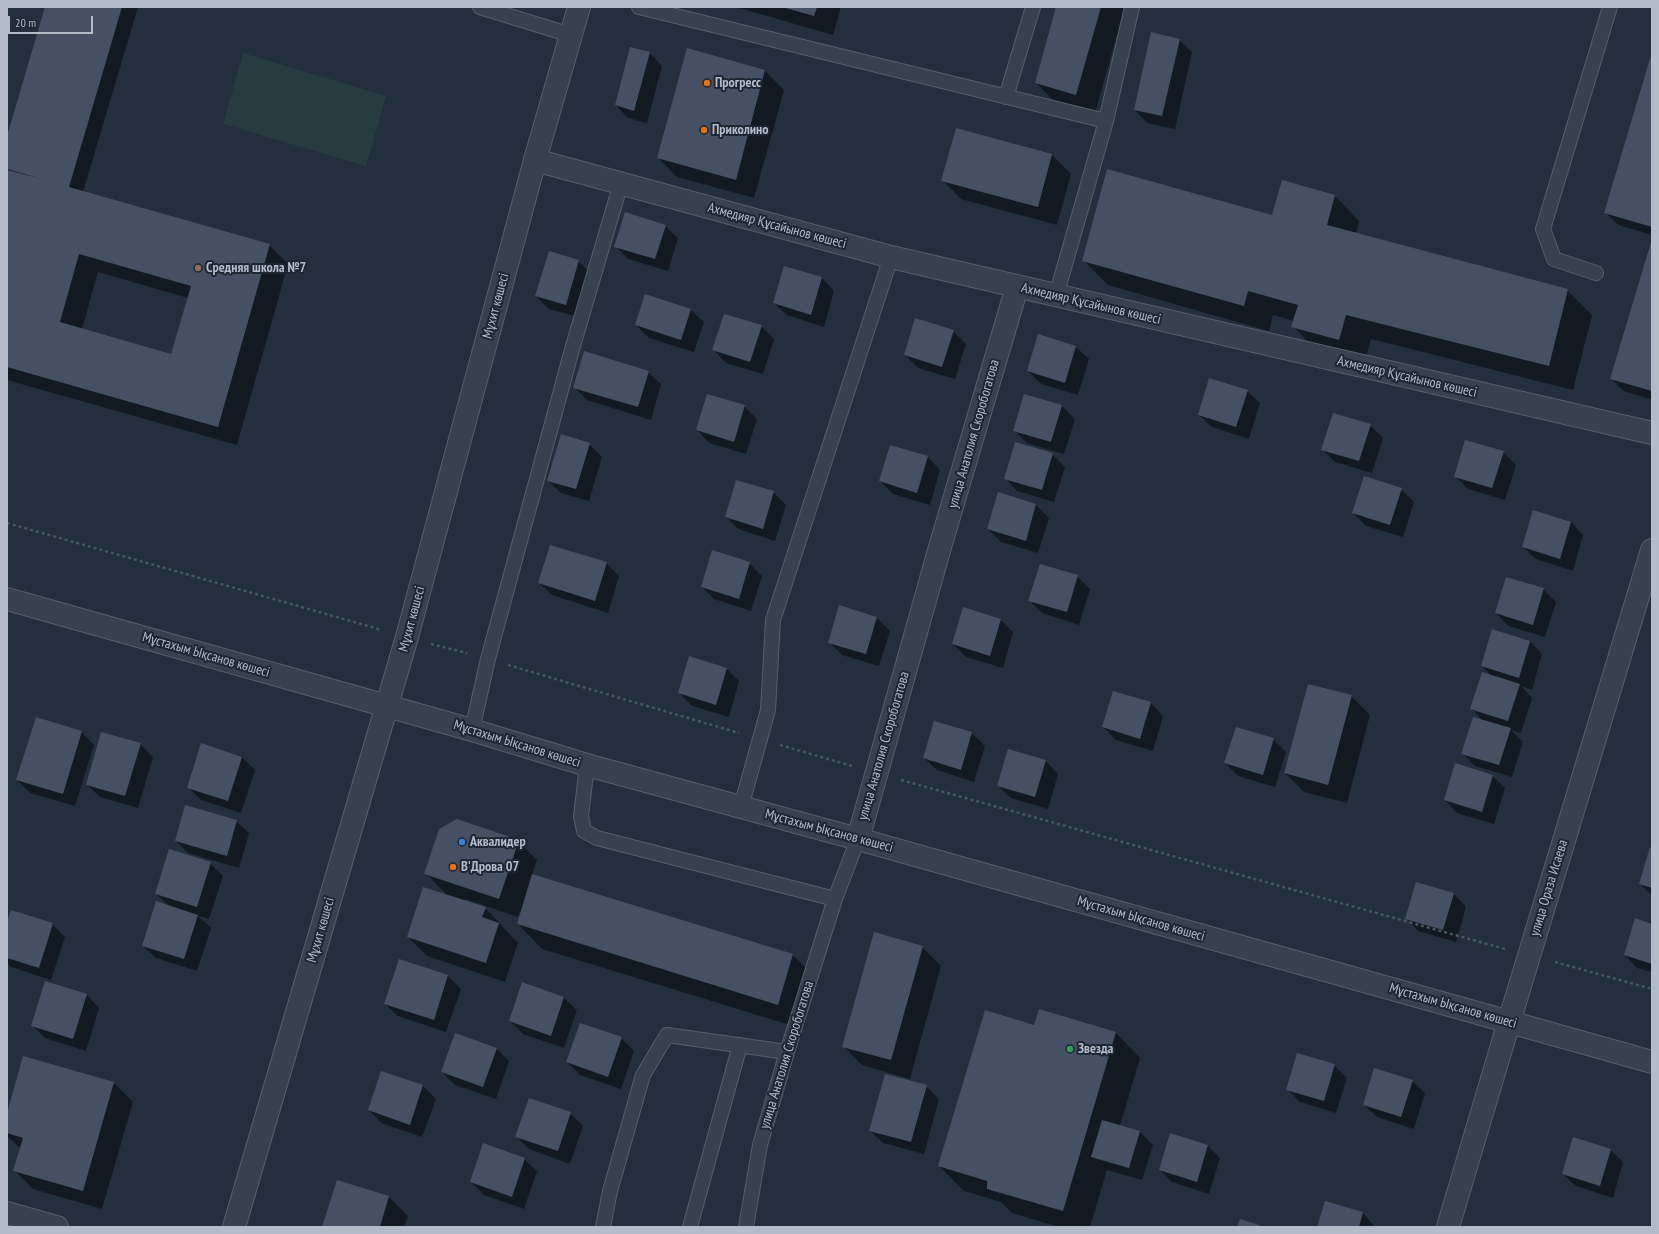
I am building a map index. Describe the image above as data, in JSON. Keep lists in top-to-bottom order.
{
  "streets": {
    "street": [
      "Ахмедияр Құсайынов көшесі",
      "Мұхит көшесі",
      "улица Анатолия Скоробогатова",
      "Мұстахым Ықсанов көшесі",
      "улица Ораза Исаева"
    ]
  },
  "crossings": [
    ["Ахмедияр Құсайынов көшесі", "Мұхит көшесі"],
    ["Ахмедияр Құсайынов көшесі", "улица Анатолия Скоробогатова"],
    ["Мұхит көшесі", "Мұстахым Ықсанов көшесі"],
    ["улица Анатолия Скоробогатова", "Мұстахым Ықсанов көшесі"],
    ["Мұстахым Ықсанов көшесі", "улица Ораза Исаева"]
  ],
  "places": [
    "Прогресс",
    "Приколино",
    "Средняя школа №7",
    "Аквалидер",
    "В'Дрова 07",
    "Звезда"
  ],
  "scale_bar": "20 m"
}
